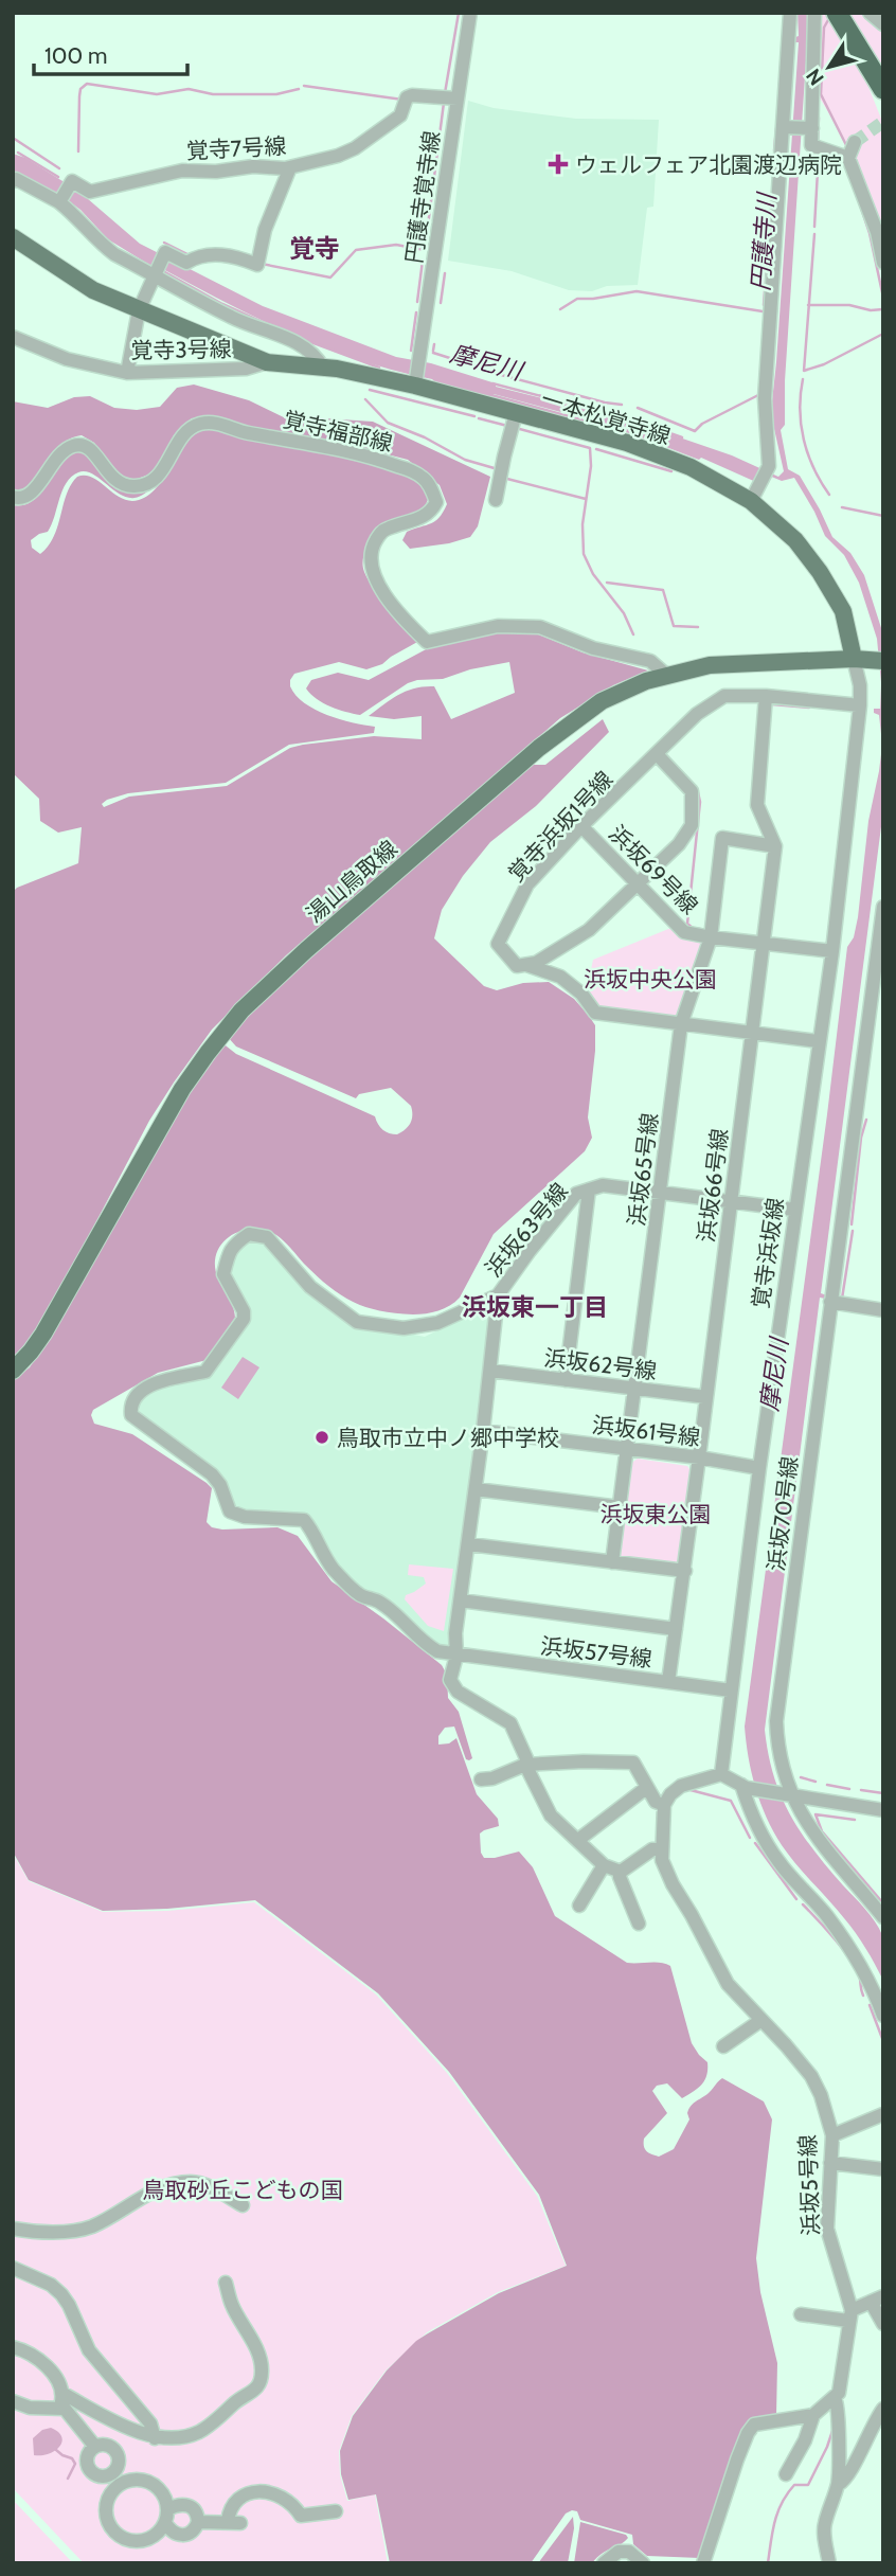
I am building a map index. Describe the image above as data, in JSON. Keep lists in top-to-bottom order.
{
  "streets": {
    "main road": ["一本松覚寺線", "湯山鳥取線"],
    "street": [
      "覚寺7号線",
      "円護寺覚寺線",
      "覚寺3号線",
      "覚寺福部線",
      "覚寺浜坂1号線",
      "浜坂69号線",
      "浜坂65号線",
      "浜坂66号線",
      "浜坂63号線",
      "覚寺浜坂線",
      "浜坂62号線",
      "浜坂61号線",
      "浜坂70号線",
      "浜坂57号線",
      "浜坂5号線"
    ]
  },
  "crossings": [
    ["覚寺7号線", "円護寺覚寺線"],
    ["円護寺覚寺線", "一本松覚寺線"],
    ["覚寺3号線", "一本松覚寺線"],
    ["一本松覚寺線", "湯山鳥取線"],
    ["一本松覚寺線", "覚寺浜坂線"],
    ["覚寺福部線", "湯山鳥取線"],
    ["覚寺浜坂1号線", "浜坂69号線"],
    ["覚寺浜坂1号線", "覚寺浜坂線"],
    ["浜坂69号線", "浜坂65号線"],
    ["浜坂69号線", "浜坂66号線"],
    ["浜坂69号線", "覚寺浜坂線"],
    ["湯山鳥取線", "覚寺浜坂線"],
    ["浜坂65号線", "浜坂66号線"],
    ["浜坂65号線", "浜坂63号線"],
    ["浜坂65号線", "浜坂62号線"],
    ["浜坂65号線", "浜坂61号線"],
    ["浜坂66号線", "浜坂63号線"],
    ["浜坂66号線", "浜坂62号線"],
    ["浜坂66号線", "浜坂61号線"],
    ["浜坂66号線", "浜坂57号線"],
    ["浜坂63号線", "覚寺浜坂線"],
    ["浜坂63号線", "浜坂62号線"],
    ["浜坂63号線", "浜坂61号線"],
    ["浜坂63号線", "浜坂57号線"],
    ["覚寺浜坂線", "浜坂61号線"],
    ["覚寺浜坂線", "浜坂57号線"]
  ],
  "districts": ["覚寺", "浜坂東一丁目"],
  "water": ["円護寺川", "摩尼川"],
  "parks": ["浜坂中央公園", "浜坂東公園", "鳥取砂丘こどもの国"],
  "places": {
    "health": ["ウェルフェア北園渡辺病院"],
    "other": ["鳥取市立中ノ郷中学校"]
  },
  "scale_bar": "100 m",
  "north": "bottom left"
}
